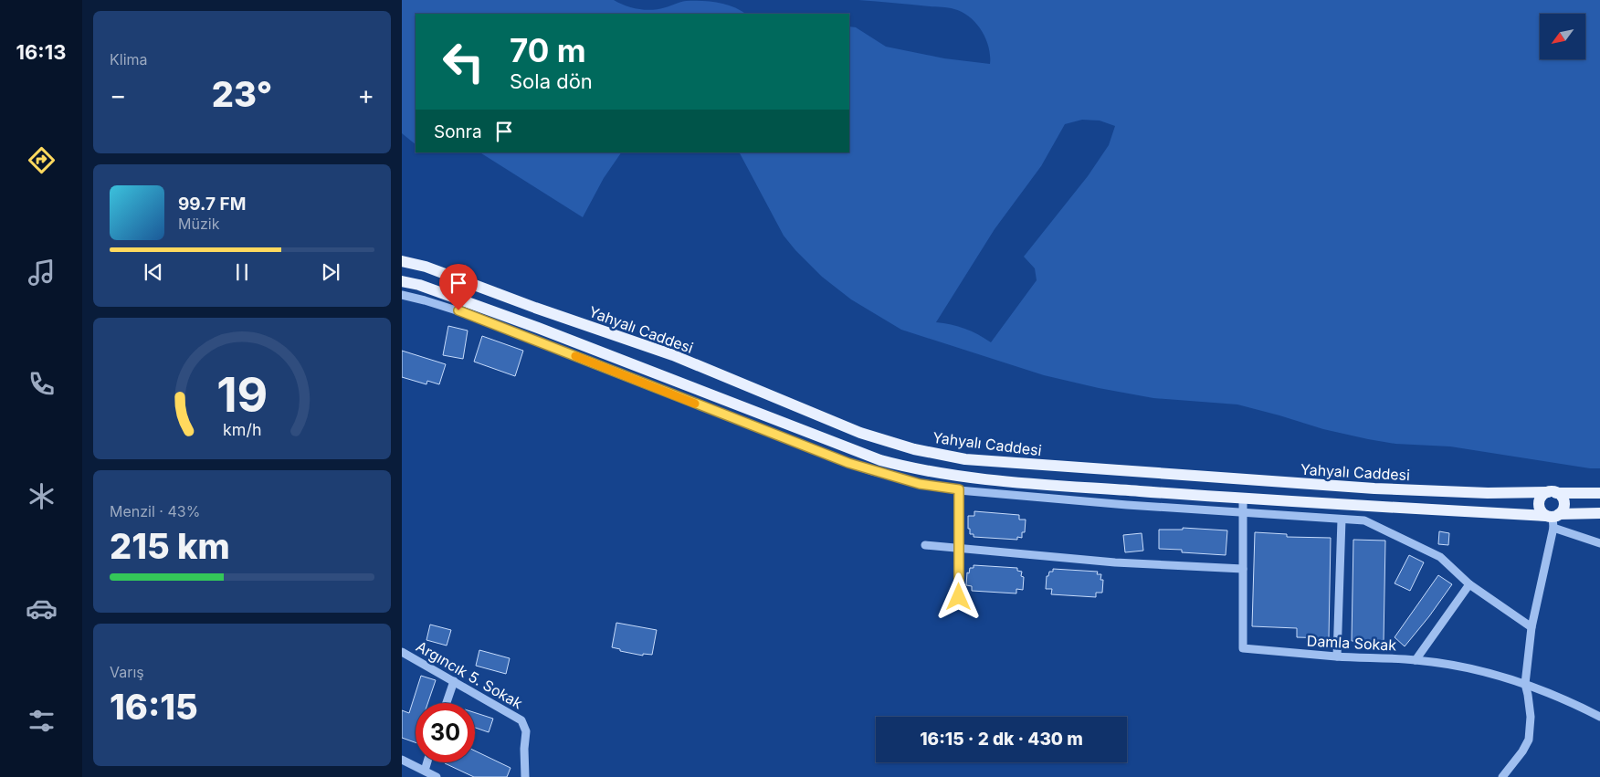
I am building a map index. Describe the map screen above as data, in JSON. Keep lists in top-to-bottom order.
{
  "streets": {
    "main road": ["Yahyalı Caddesi"],
    "street": ["Damla Sokak", "Argıncık 5. Sokak"]
  },
  "north": "bottom left",
  "page": {
    "tabs": "16:13",
    "tile": [
      "Klima",
      ["Menzil · 43%", "215 km"],
      ["Varış", "16:15"]
    ],
    "turn": ["70 m", "Sola dön"],
    "heat": ["−", "23°", "+"],
    "then": "Sonra",
    "song": ["99.7 FM", "Müzik"],
    "limit": "30",
    "trip": "16:15 · 2 dk · 430 m",
    "gauge": ["19", "km/h"]
  }
}
